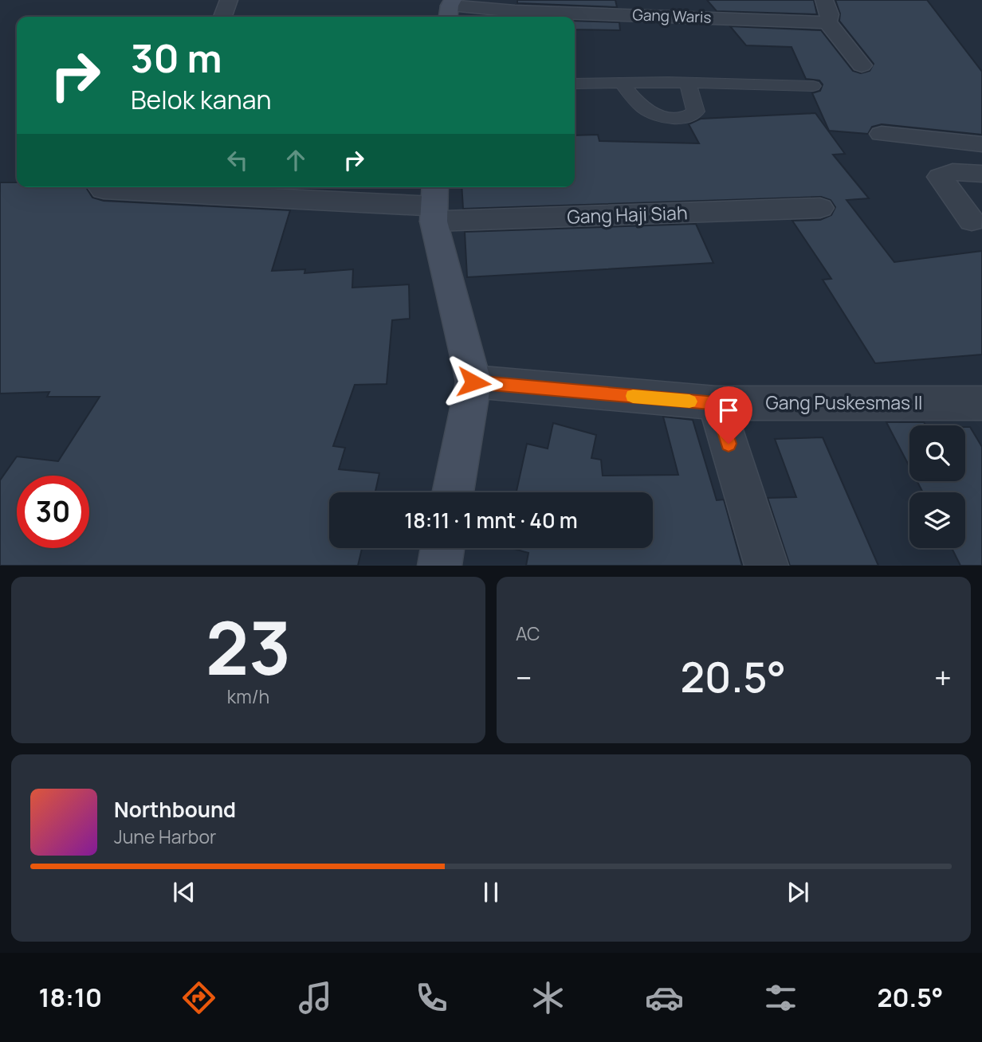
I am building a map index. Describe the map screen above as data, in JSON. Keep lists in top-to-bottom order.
{
  "streets": {
    "street": ["Gang Waris", "Gang Haji Siah", "Gang Puskesmas II"]
  },
  "page": {
    "turn": ["30 m", "Belok kanan"],
    "limit": "30",
    "trip": "18:11 · 1 mnt · 40 m",
    "tile": [
      ["23", "km/h"],
      "AC"
    ],
    "heat": ["−", "20.5°", "+"],
    "song": ["Northbound", "June Harbor"],
    "tabs": ["18:10", "20.5°"]
  }
}
